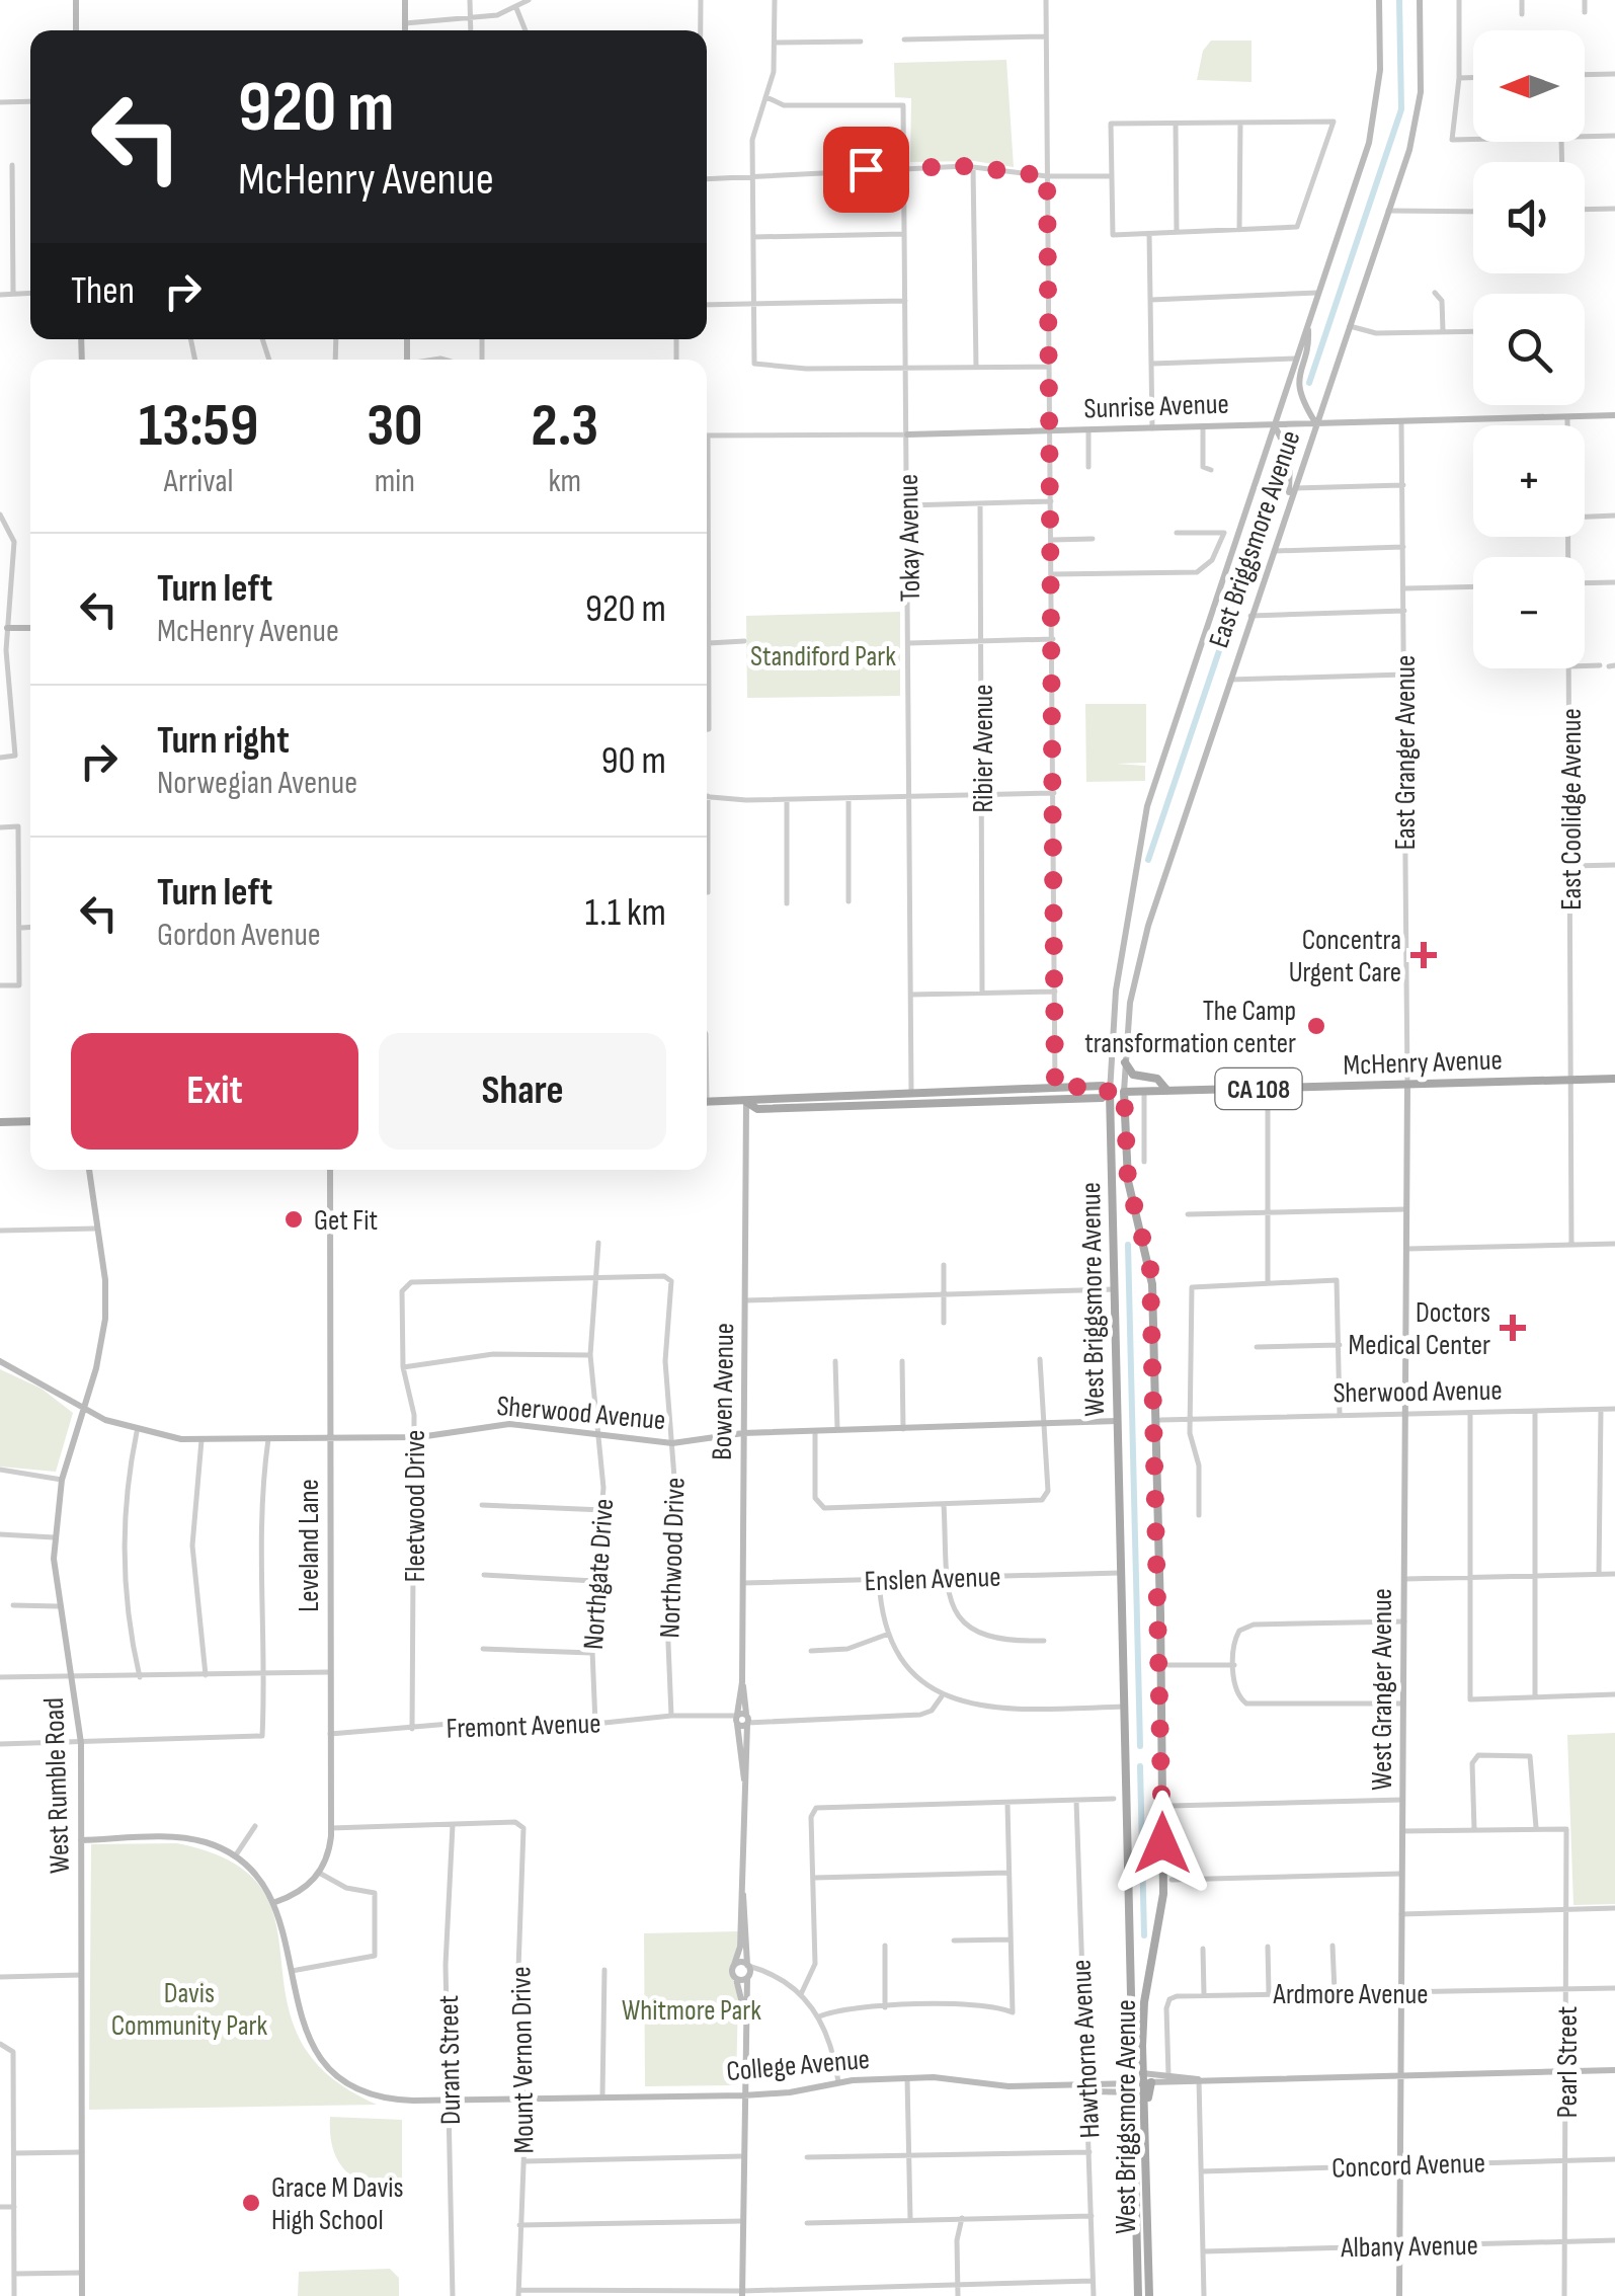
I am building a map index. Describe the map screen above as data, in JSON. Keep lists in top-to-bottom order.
{
  "streets": {
    "main road": ["McHenry Avenue", "CA 108", "West Briggsmore Avenue"],
    "street": [
      "Sunrise Avenue",
      "Tokay Avenue",
      "East Briggsmore Avenue",
      "Ribier Avenue",
      "East Granger Avenue",
      "East Coolidge Avenue",
      "Sherwood Avenue",
      "Bowen Avenue",
      "Fleetwood Drive",
      "Leveland Lane",
      "Northwood Drive",
      "Northgate Drive",
      "Enslen Avenue",
      "West Granger Avenue",
      "Fremont Avenue",
      "West Rumble Road",
      "Ardmore Avenue",
      "Hawthorne Avenue",
      "Durant Street",
      "Mount Vernon Drive",
      "Pearl Street",
      "College Avenue",
      "Concord Avenue",
      "Albany Avenue"
    ]
  },
  "crossings": [
    ["Sunrise Avenue", "Tokay Avenue"],
    ["Sunrise Avenue", "East Briggsmore Avenue"],
    ["Sunrise Avenue", "East Granger Avenue"],
    ["Sunrise Avenue", "East Coolidge Avenue"],
    ["Tokay Avenue", "McHenry Avenue"],
    ["East Briggsmore Avenue", "McHenry Avenue"],
    ["East Briggsmore Avenue", "West Briggsmore Avenue"],
    ["East Granger Avenue", "McHenry Avenue"],
    ["East Granger Avenue", "West Granger Avenue"],
    ["East Coolidge Avenue", "McHenry Avenue"],
    ["McHenry Avenue", "West Briggsmore Avenue"],
    ["McHenry Avenue", "Bowen Avenue"],
    ["McHenry Avenue", "West Granger Avenue"],
    ["West Briggsmore Avenue", "Sherwood Avenue"],
    ["West Briggsmore Avenue", "Enslen Avenue"],
    ["West Briggsmore Avenue", "College Avenue"],
    ["Sherwood Avenue", "Bowen Avenue"],
    ["Sherwood Avenue", "Fleetwood Drive"],
    ["Sherwood Avenue", "Leveland Lane"],
    ["Sherwood Avenue", "Northwood Drive"],
    ["Sherwood Avenue", "Northgate Drive"],
    ["Sherwood Avenue", "West Granger Avenue"],
    ["Sherwood Avenue", "West Rumble Road"],
    ["Bowen Avenue", "Enslen Avenue"],
    ["Bowen Avenue", "Fremont Avenue"],
    ["Fleetwood Drive", "Northwood Drive"],
    ["Fleetwood Drive", "Northgate Drive"],
    ["Fleetwood Drive", "Fremont Avenue"],
    ["Leveland Lane", "Fremont Avenue"],
    ["Northwood Drive", "Northgate Drive"],
    ["Northwood Drive", "Fremont Avenue"],
    ["Northgate Drive", "Fremont Avenue"],
    ["West Granger Avenue", "Ardmore Avenue"],
    ["West Granger Avenue", "Concord Avenue"],
    ["West Granger Avenue", "Albany Avenue"],
    ["West Rumble Road", "College Avenue"],
    ["Ardmore Avenue", "Pearl Street"],
    ["Hawthorne Avenue", "College Avenue"],
    ["Durant Street", "Mount Vernon Drive"],
    ["Durant Street", "College Avenue"],
    ["Mount Vernon Drive", "College Avenue"],
    ["Pearl Street", "Concord Avenue"],
    ["Pearl Street", "Albany Avenue"]
  ],
  "parks": ["Standiford Park", "Davis Community Park", "Whitmore Park"],
  "places": {
    "health": ["Concentra Urgent Care", "Doctors Medical Center"],
    "other": ["The Camp transformation center", "Get Fit", "Grace M Davis High School"]
  },
  "north": "left",
  "page": {
    "map_buttons": ["+", "−"],
    "turn": ["920 m", "McHenry Avenue"],
    "then": "Then",
    "eta": [
      "13:59",
      "Arrival",
      "30",
      "min",
      "2.3",
      "km"
    ],
    "list": [
      {
        "name": "Turn left",
        "note": "McHenry Avenue",
        "value": "920 m"
      },
      {
        "name": "Turn right",
        "note": "Norwegian Avenue",
        "value": "90 m"
      },
      {
        "name": "Turn left",
        "note": "Gordon Avenue",
        "value": "1.1 km"
      }
    ],
    "buttons": ["Exit", "Share"]
  }
}
